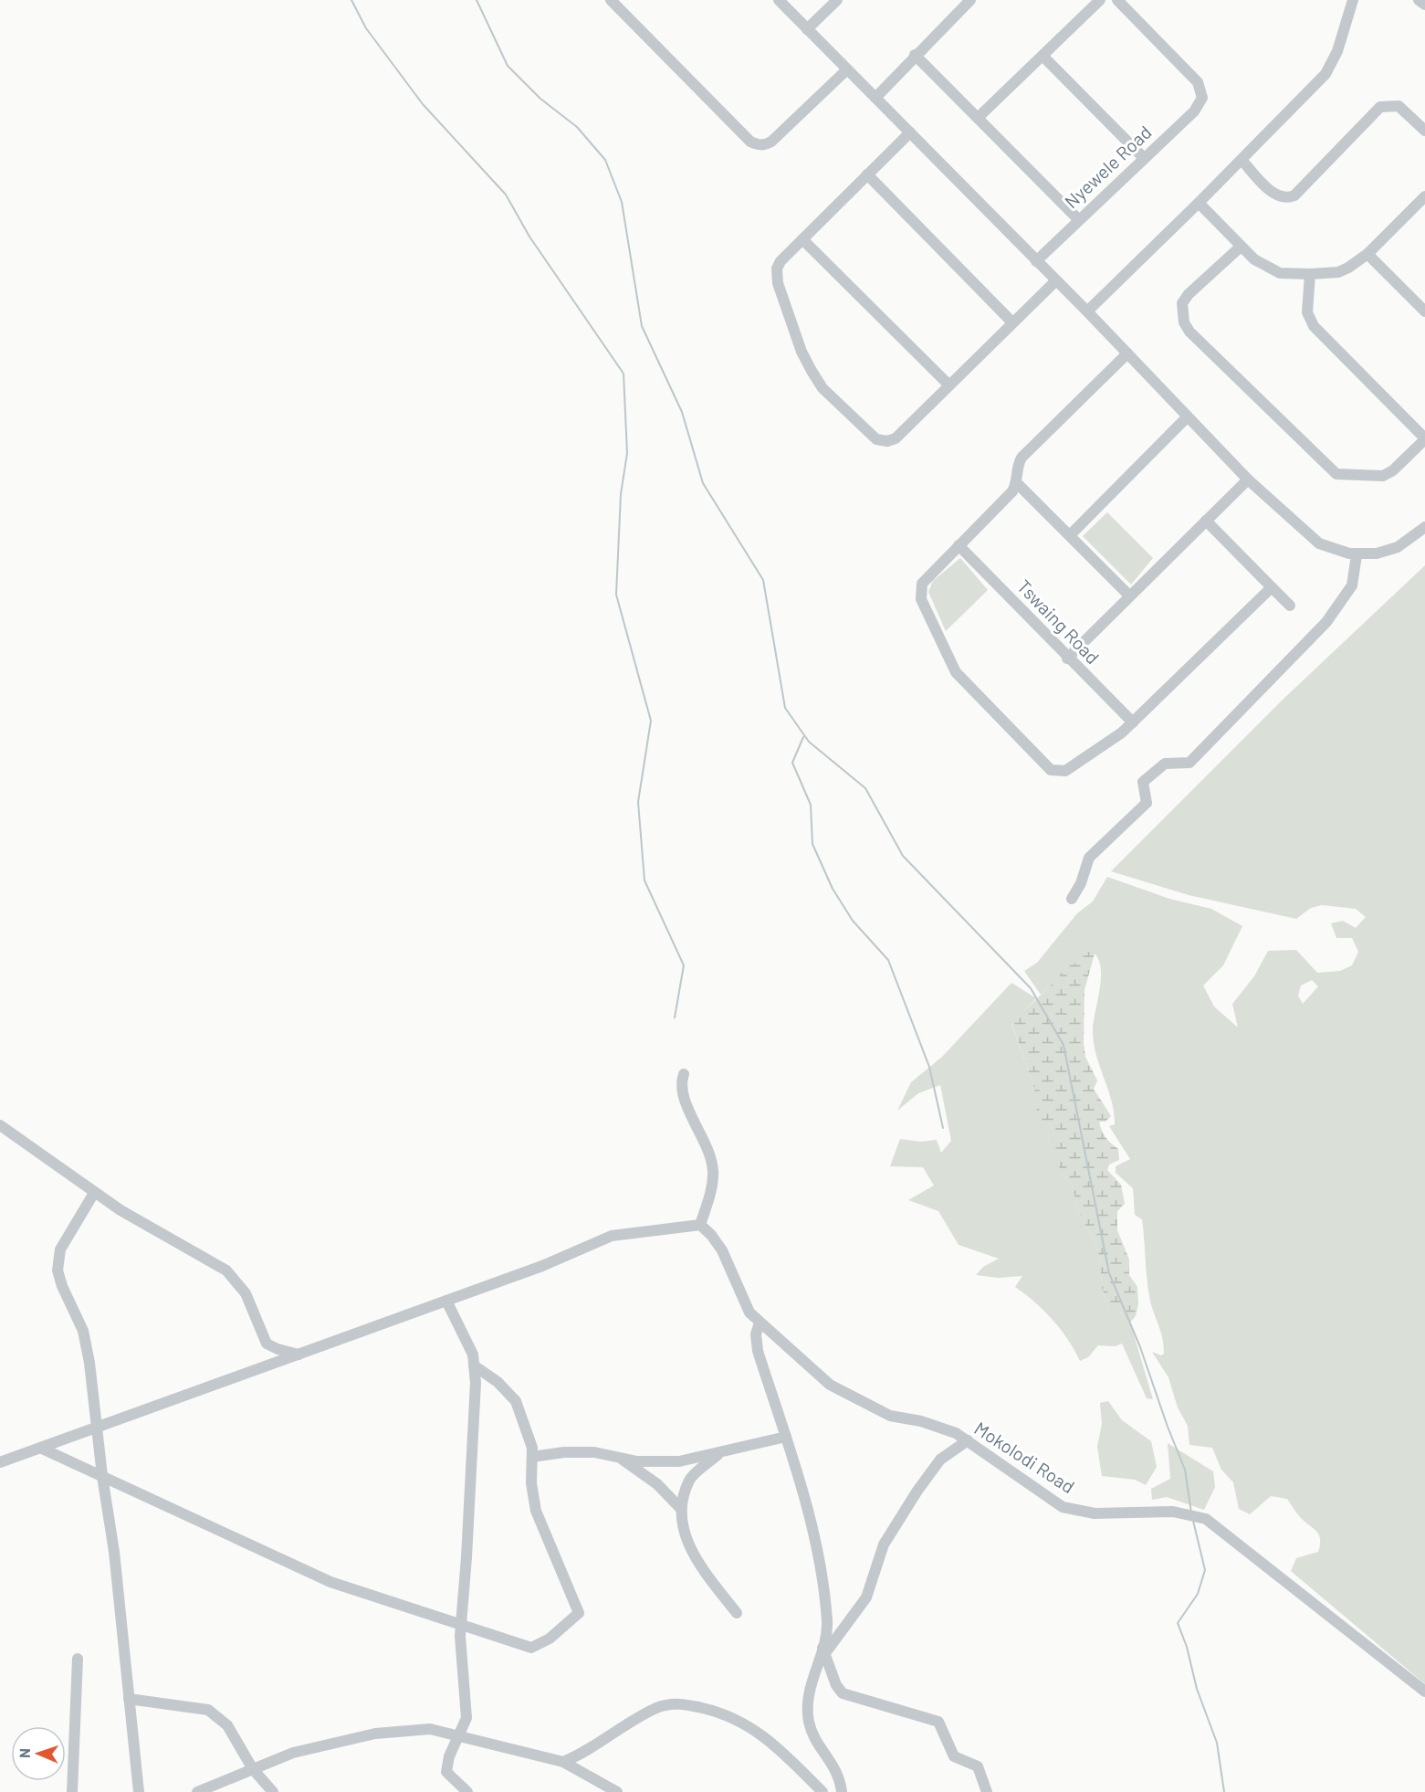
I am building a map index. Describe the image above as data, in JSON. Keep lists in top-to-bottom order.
{
  "streets": {
    "street": ["Nyewele Road", "Tswaing Road", "Mokolodi Road"]
  },
  "north": "left"
}
